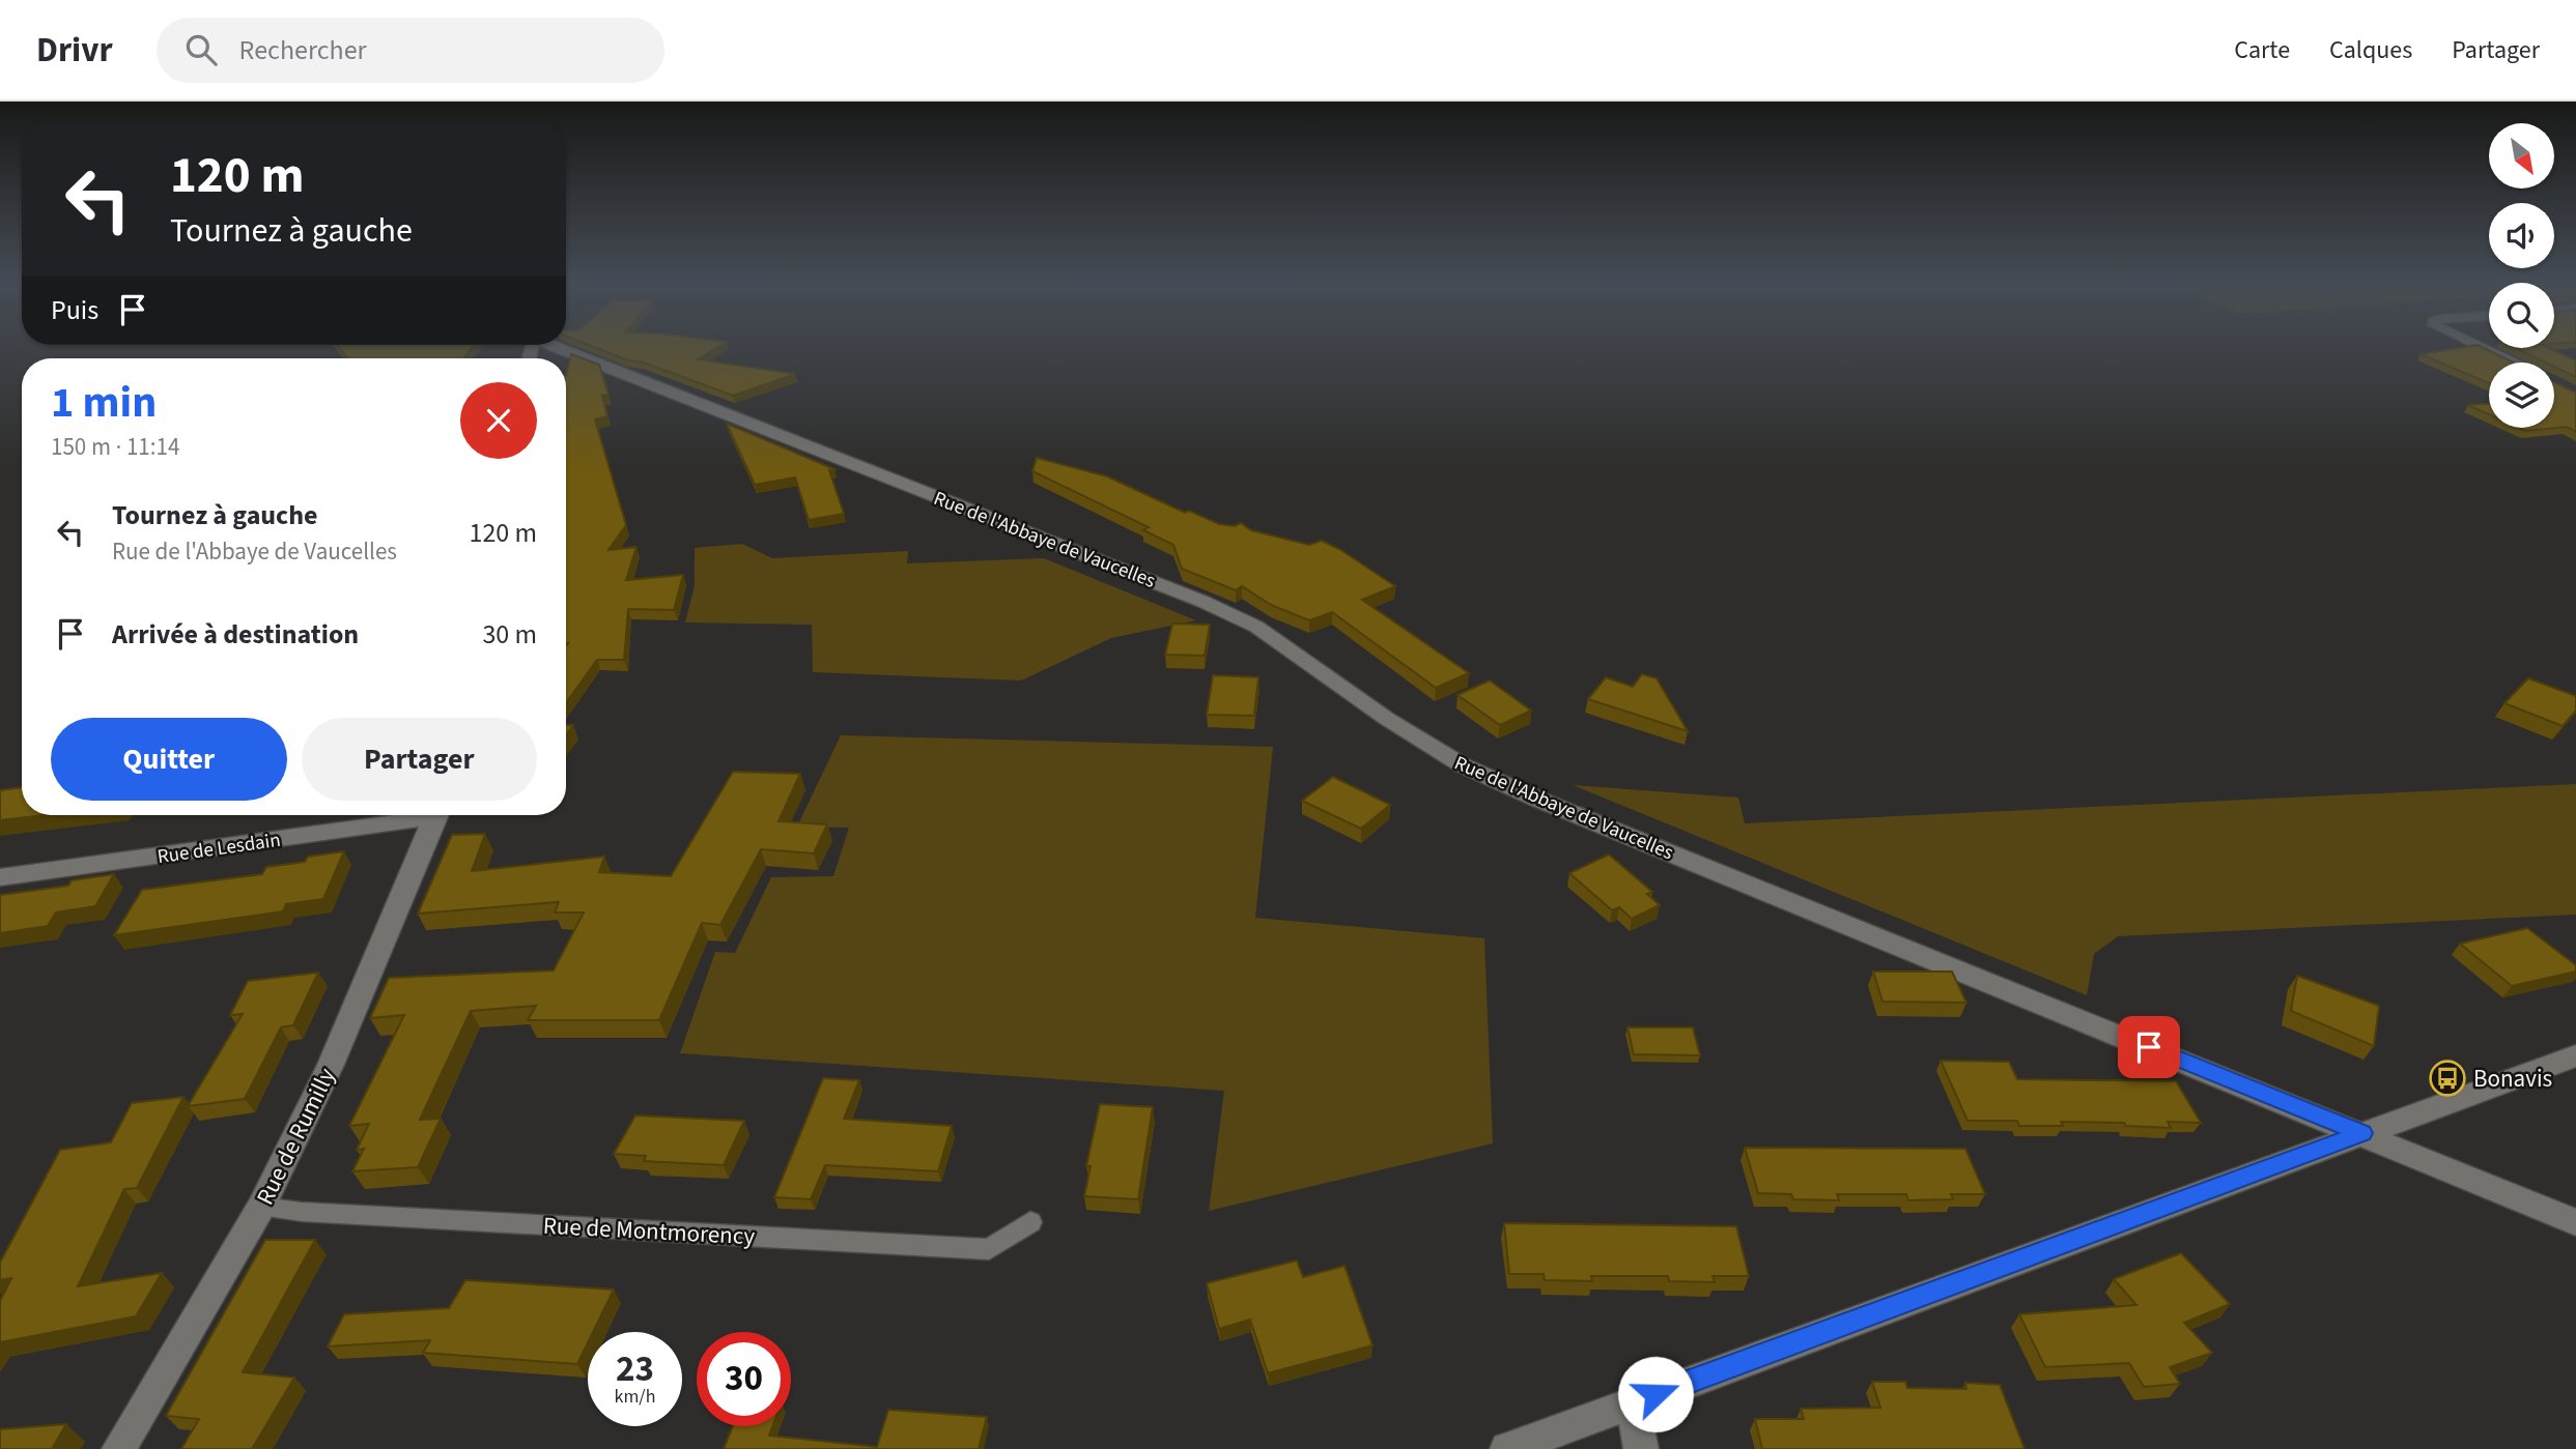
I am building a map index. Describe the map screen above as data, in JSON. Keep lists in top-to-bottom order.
{
  "streets": {
    "street": ["Rue de l'Abbaye de Vaucelles", "Rue de Lesdain", "Rue de Rumilly"],
    "lane": ["Rue de Montmorency"]
  },
  "crossings": [
    ["Rue de Rumilly", "Rue de Montmorency"]
  ],
  "places": {
    "bus stop": ["Bonavis"]
  },
  "north": "bottom right",
  "page": {
    "header": "Drivr",
    "search": "Rechercher",
    "nav": ["Carte", "Calques", "Partager"],
    "turn": ["120 m", "Tournez à gauche"],
    "then": "Puis",
    "heading": ["1 min", "150 m · 11:14"],
    "list": [
      {
        "name": "Tournez à gauche",
        "note": "Rue de l'Abbaye de Vaucelles",
        "value": "120 m"
      },
      {
        "name": "Arrivée à destination",
        "value": "30 m"
      }
    ],
    "buttons": ["Quitter", "Partager"],
    "speed": "23 km/h",
    "limit": "30"
  }
}
